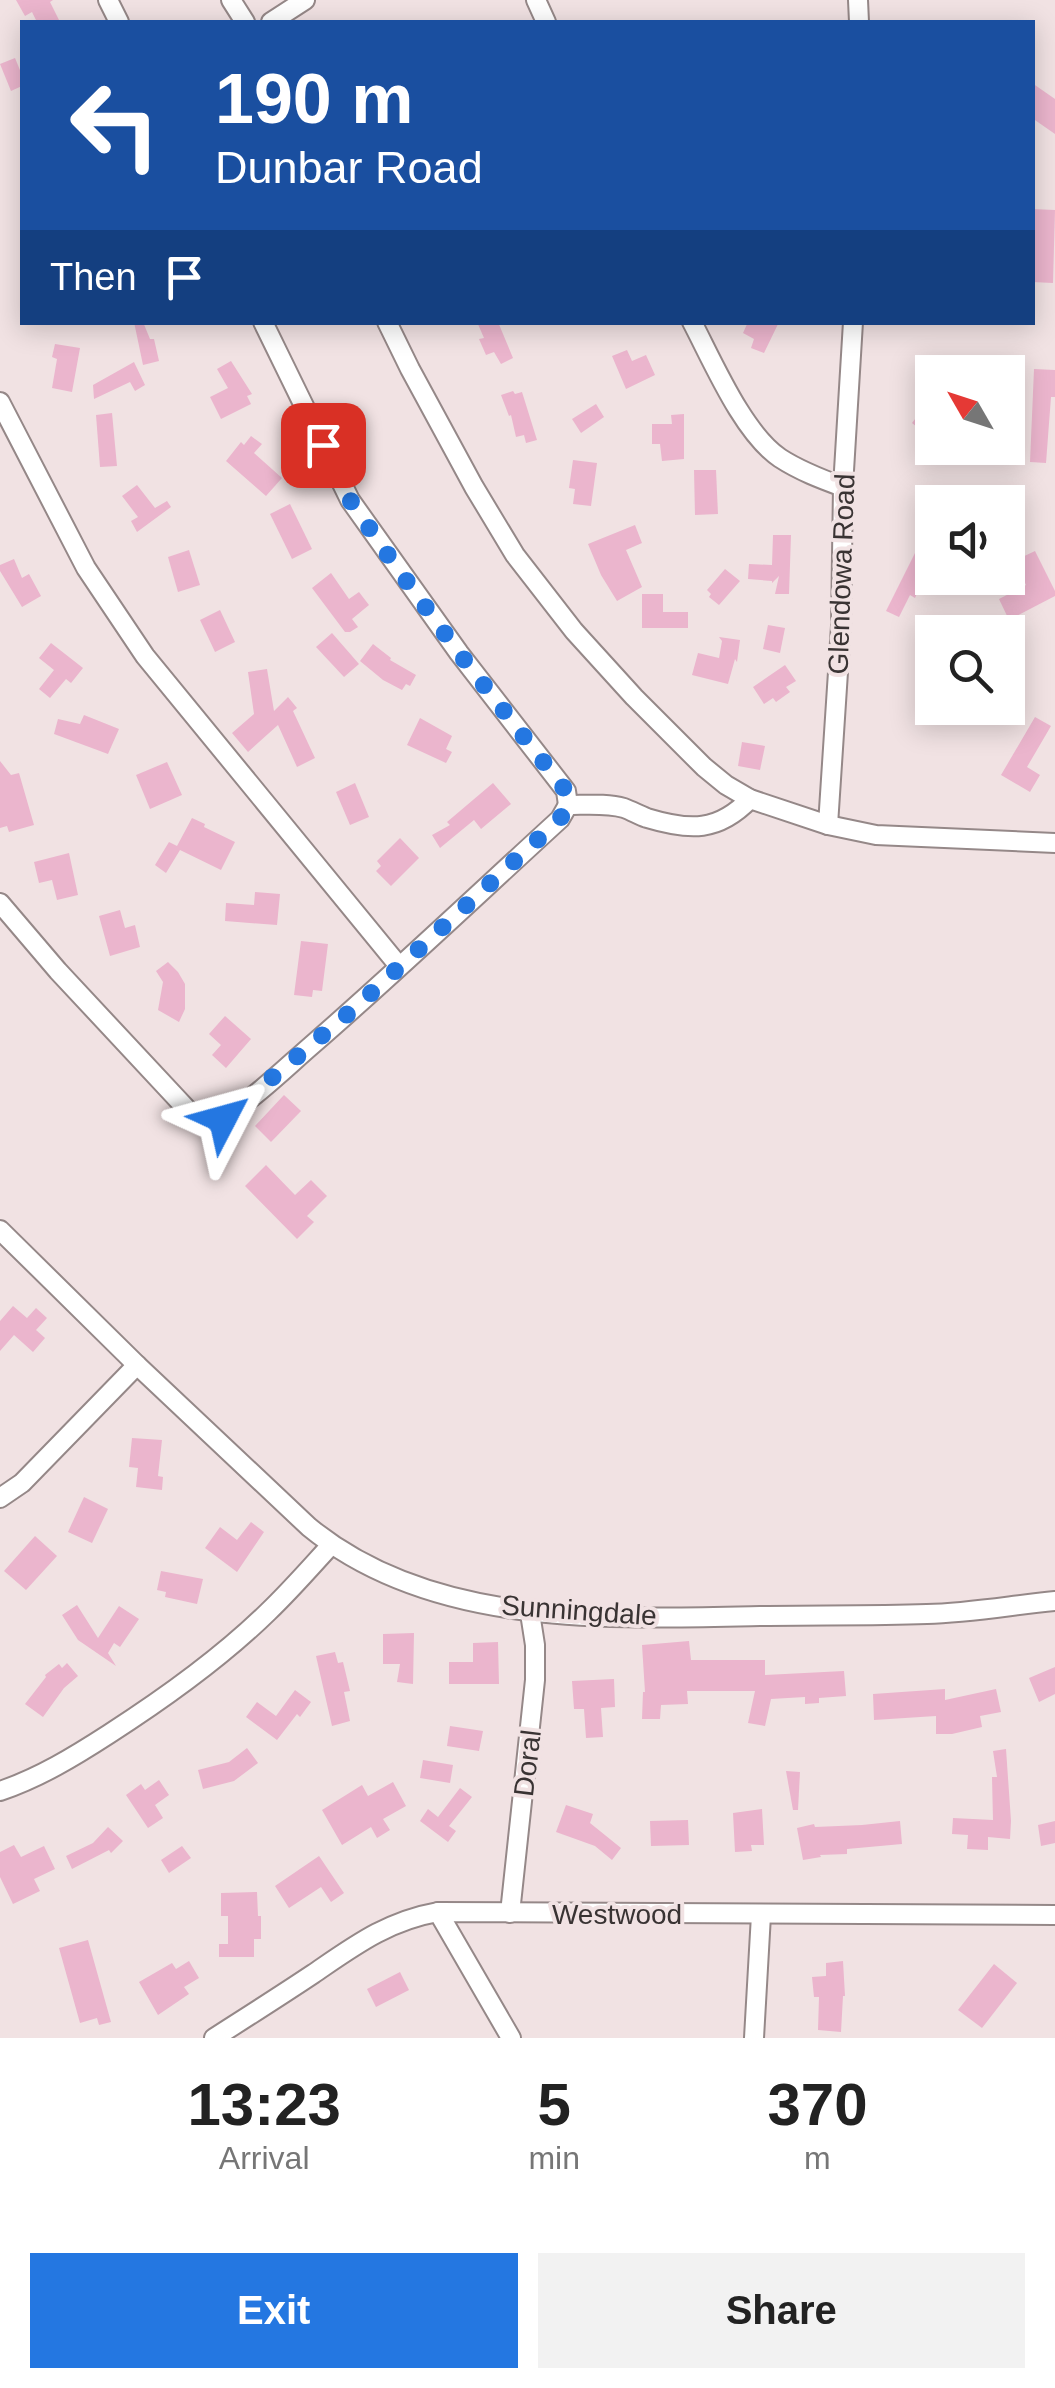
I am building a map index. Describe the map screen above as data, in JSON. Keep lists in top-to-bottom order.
{
  "streets": {
    "street": [
      "Glendowa Road",
      "Sunningdale",
      "Doral",
      "Westwood"
    ]
  },
  "crossings": [
    ["Sunningdale", "Doral"],
    ["Doral", "Westwood"]
  ],
  "north": "top left",
  "page": {
    "turn": ["190 m", "Dunbar Road"],
    "then": "Then",
    "eta": [
      "13:23",
      "Arrival",
      "5",
      "min",
      "370",
      "m"
    ],
    "buttons": ["Exit", "Share"]
  }
}
